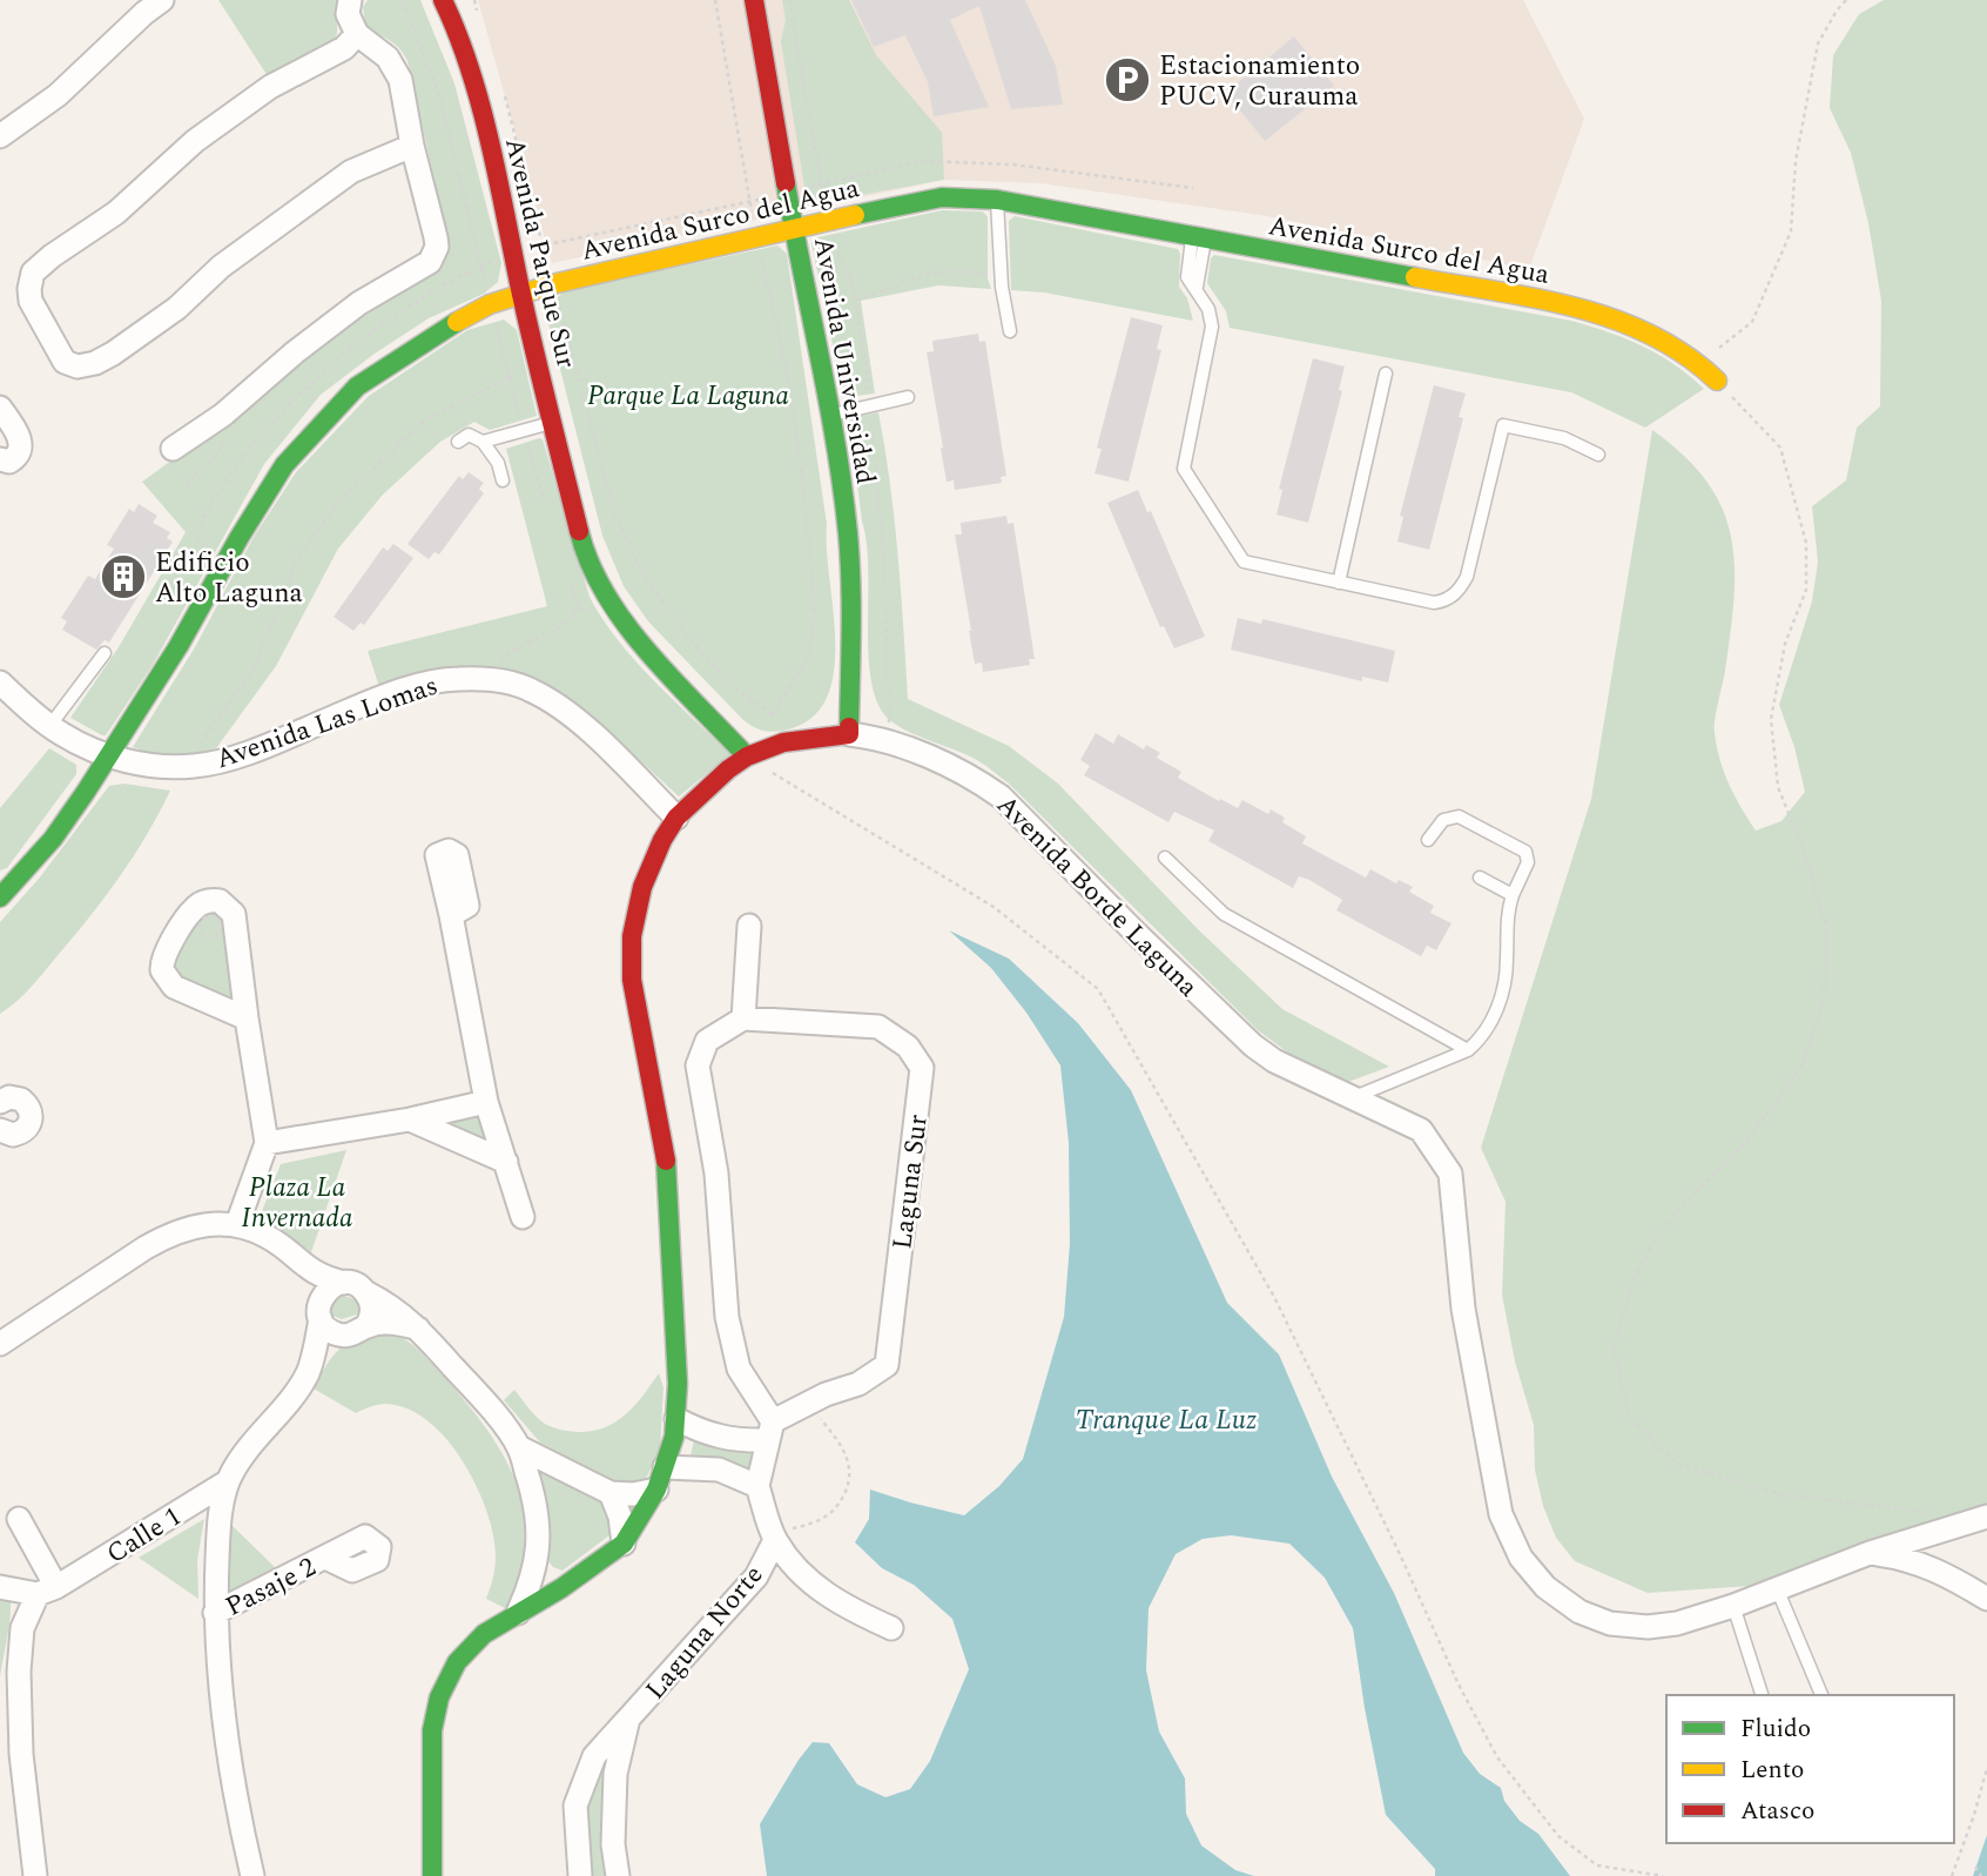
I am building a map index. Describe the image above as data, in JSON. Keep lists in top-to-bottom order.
{
  "streets": {
    "street": [
      "Avenida Surco del Agua",
      "Avenida Parque Sur",
      "Avenida Universidad",
      "Avenida Las Lomas",
      "Avenida Borde Laguna",
      "Laguna Sur",
      "Calle 1",
      "Pasaje 2",
      "Laguna Norte"
    ]
  },
  "crossings": [
    ["Avenida Surco del Agua", "Avenida Parque Sur"],
    ["Avenida Surco del Agua", "Avenida Universidad"],
    ["Avenida Surco del Agua", "Avenida Las Lomas"],
    ["Avenida Parque Sur", "Avenida Borde Laguna"],
    ["Avenida Universidad", "Avenida Borde Laguna"],
    ["Avenida Las Lomas", "Avenida Borde Laguna"]
  ],
  "water": ["Tranque La Luz"],
  "parks": ["Parque La Laguna", "Plaza La Invernada"],
  "places": {
    "parking": ["Estacionamiento PUCV, Curauma"],
    "building": ["Edificio Alto Laguna"]
  },
  "legend": ["Fluido", "Lento", "Atasco"]
}
